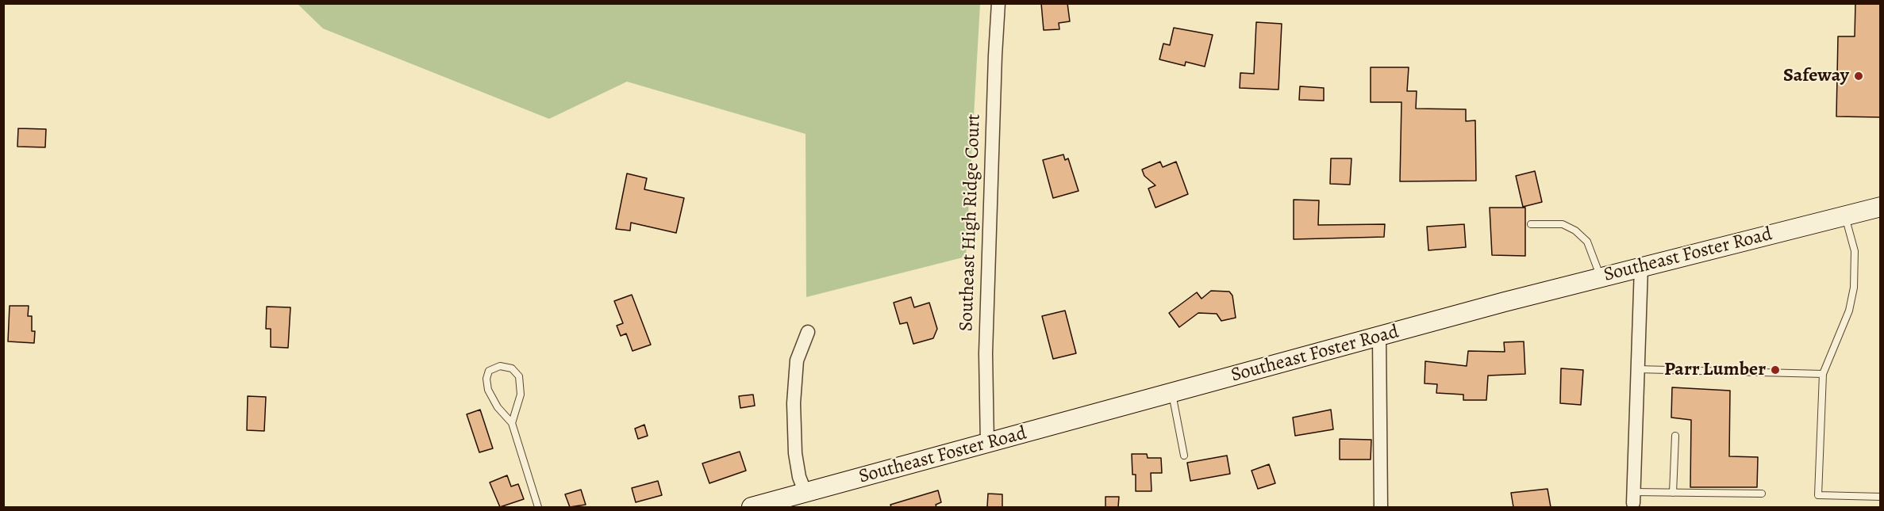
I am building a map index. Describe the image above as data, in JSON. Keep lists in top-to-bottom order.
{
  "streets": {
    "main road": ["Southeast Foster Road"],
    "street": ["Southeast High Ridge Court"]
  },
  "crossings": [
    ["Southeast High Ridge Court", "Southeast Foster Road"]
  ],
  "places": ["Safeway", "Parr Lumber"]
}
